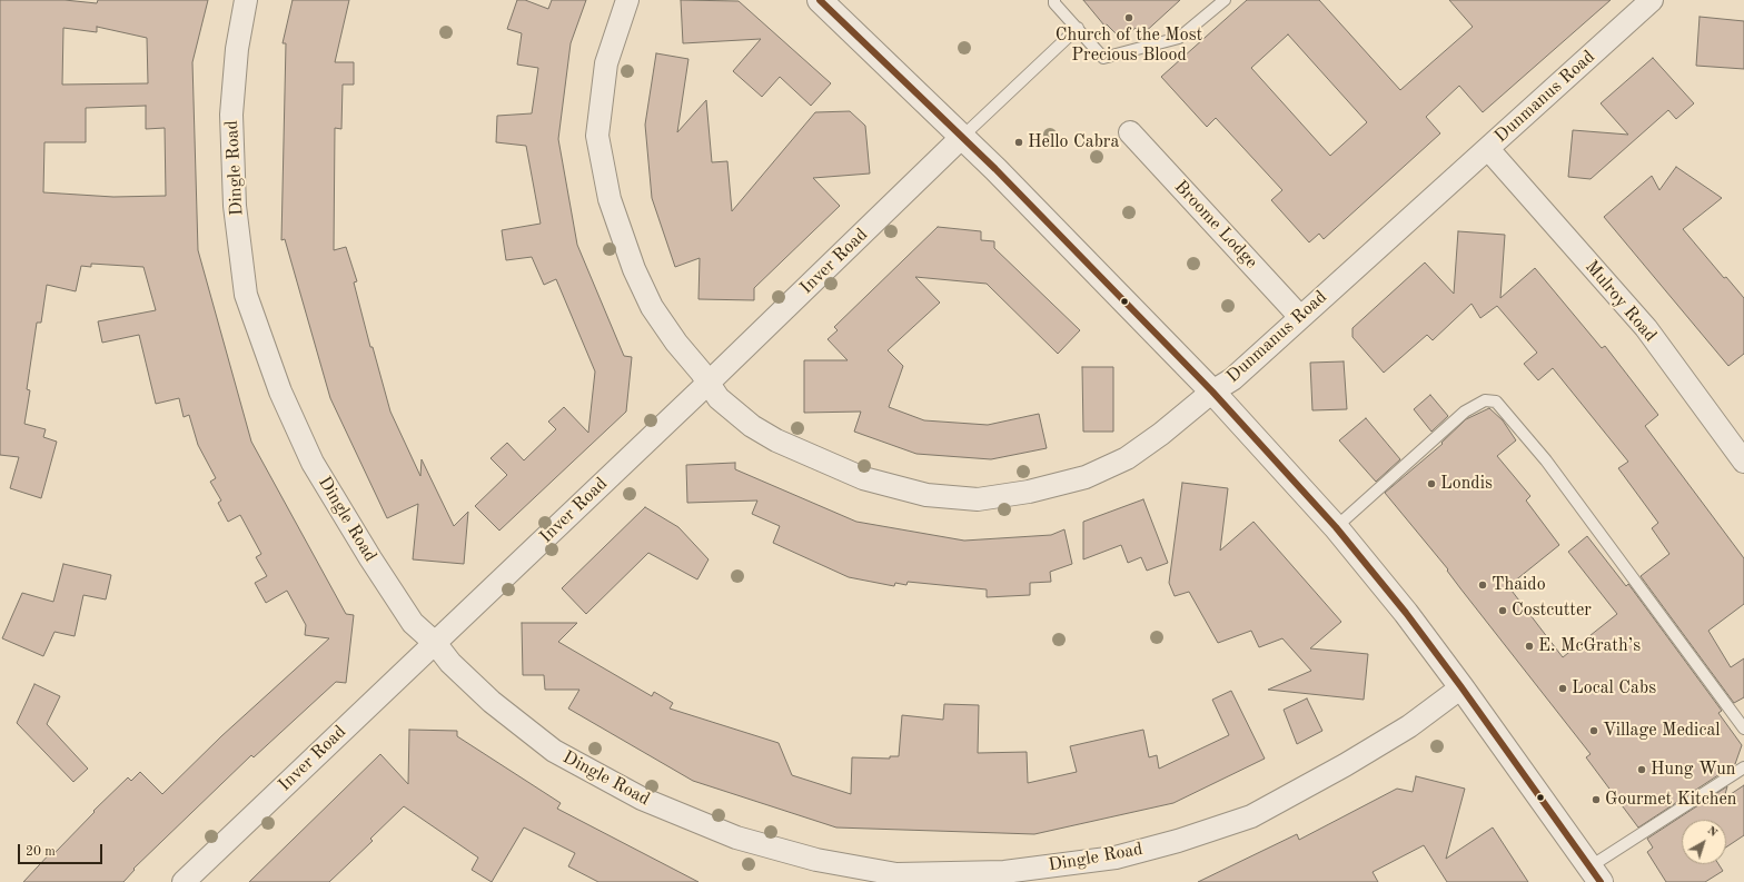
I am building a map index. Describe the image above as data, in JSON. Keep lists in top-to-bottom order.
{
  "streets": {
    "street": [
      "Dunmanus Road",
      "Dingle Road",
      "Broome Lodge",
      "Inver Road",
      "Mulroy Road"
    ]
  },
  "crossings": [
    ["Dunmanus Road", "Broome Lodge"],
    ["Dunmanus Road", "Inver Road"],
    ["Dunmanus Road", "Mulroy Road"],
    ["Dingle Road", "Inver Road"]
  ],
  "places": [
    "Church of the Most Precious Blood",
    "Hello Cabra",
    "Londis",
    "Thaido",
    "Costcutter",
    "E. McGrath’s",
    "Local Cabs",
    "Village Medical",
    "Hung Wun",
    "Gourmet Kitchen"
  ],
  "scale_bar": "20 m",
  "north": "top right"
}
